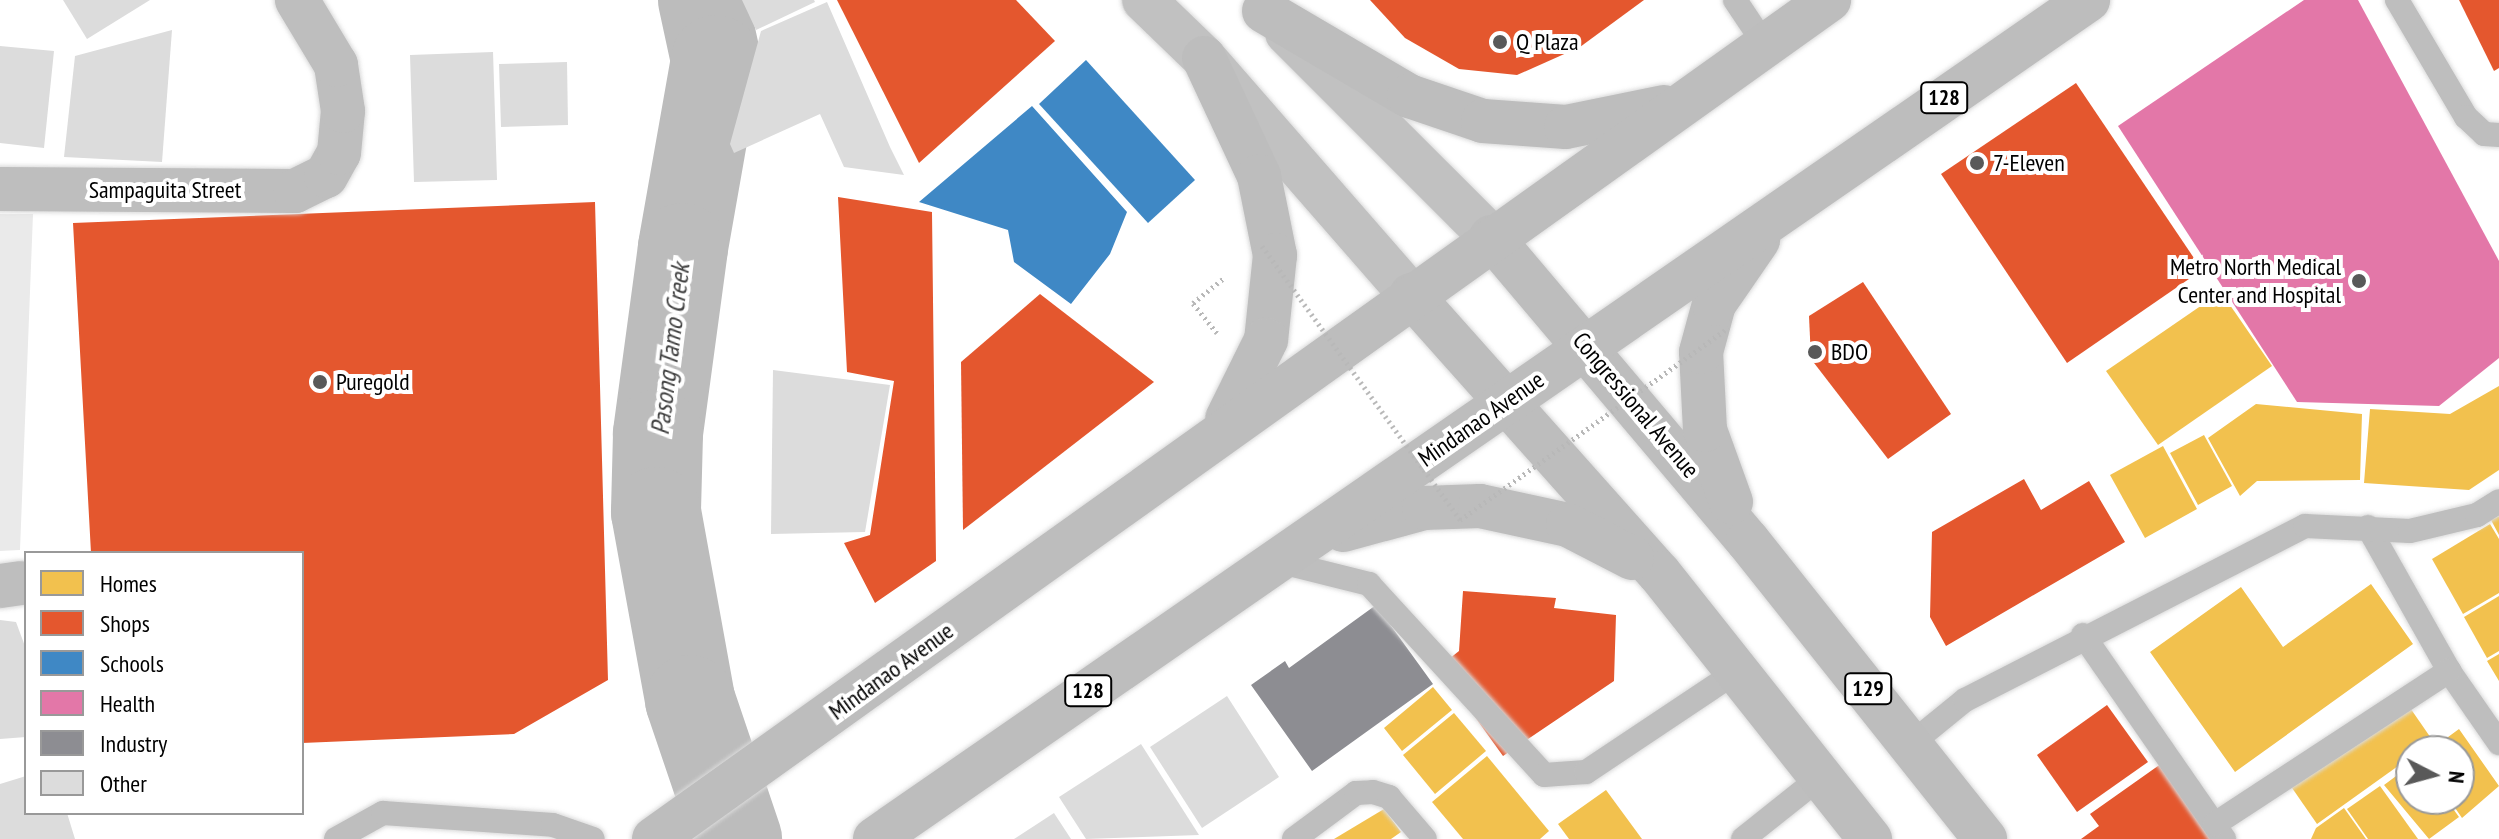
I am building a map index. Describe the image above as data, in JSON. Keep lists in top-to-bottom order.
{
  "streets": {
    "main road": [
      "128",
      "Congressional Avenue",
      "Mindanao Avenue",
      "129"
    ],
    "street": ["Sampaguita Street"]
  },
  "crossings": [
    ["Congressional Avenue", "Mindanao Avenue"]
  ],
  "water": ["Pasong Tamo Creek"],
  "places": [
    "Q Plaza",
    "7-Eleven",
    "Metro North Medical Center and Hospital",
    "BDO",
    "Puregold"
  ],
  "legend": [
    "Homes",
    "Shops",
    "Schools",
    "Health",
    "Industry",
    "Other"
  ],
  "north": "right"
}
